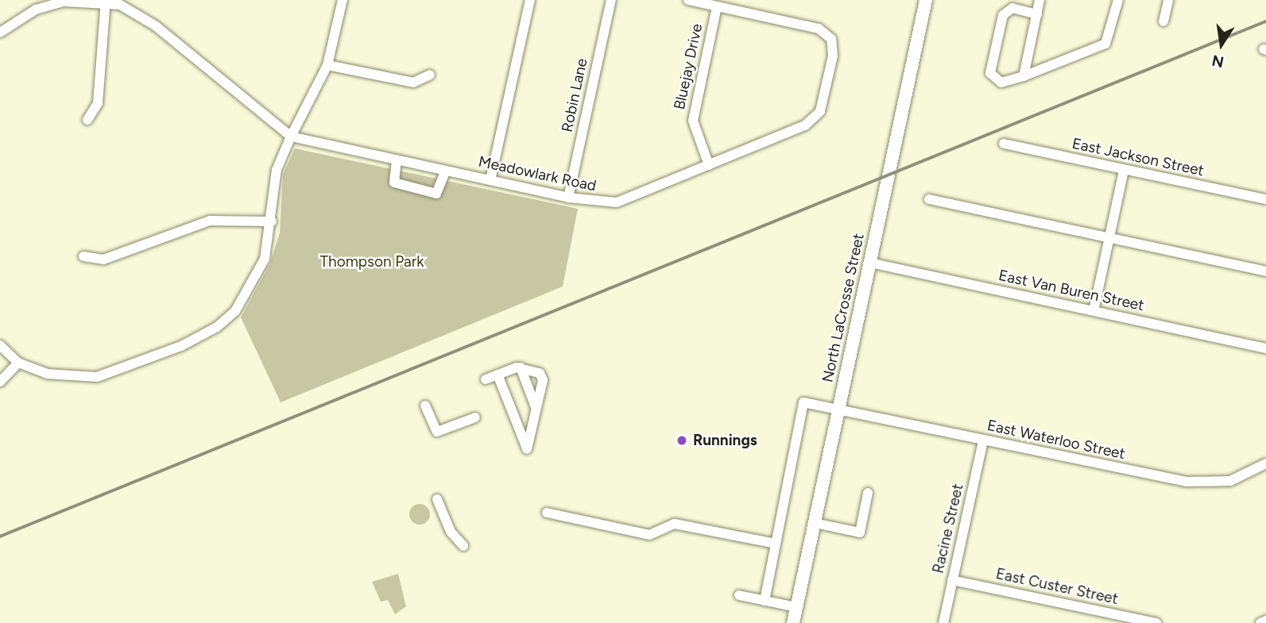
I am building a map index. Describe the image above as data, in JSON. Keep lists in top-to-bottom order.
{
  "streets": {
    "main road": ["North LaCrosse Street"],
    "street": [
      "Bluejay Drive",
      "Robin Lane",
      "East Jackson Street",
      "Meadowlark Road",
      "East Van Buren Street",
      "East Waterloo Street",
      "Racine Street",
      "East Custer Street"
    ]
  },
  "crossings": [
    ["Bluejay Drive", "Meadowlark Road"],
    ["Robin Lane", "Meadowlark Road"],
    ["East Van Buren Street", "North LaCrosse Street"],
    ["North LaCrosse Street", "East Waterloo Street"],
    ["East Waterloo Street", "Racine Street"],
    ["Racine Street", "East Custer Street"]
  ],
  "parks": ["Thompson Park"],
  "places": ["Runnings"],
  "north": "bottom"
}
